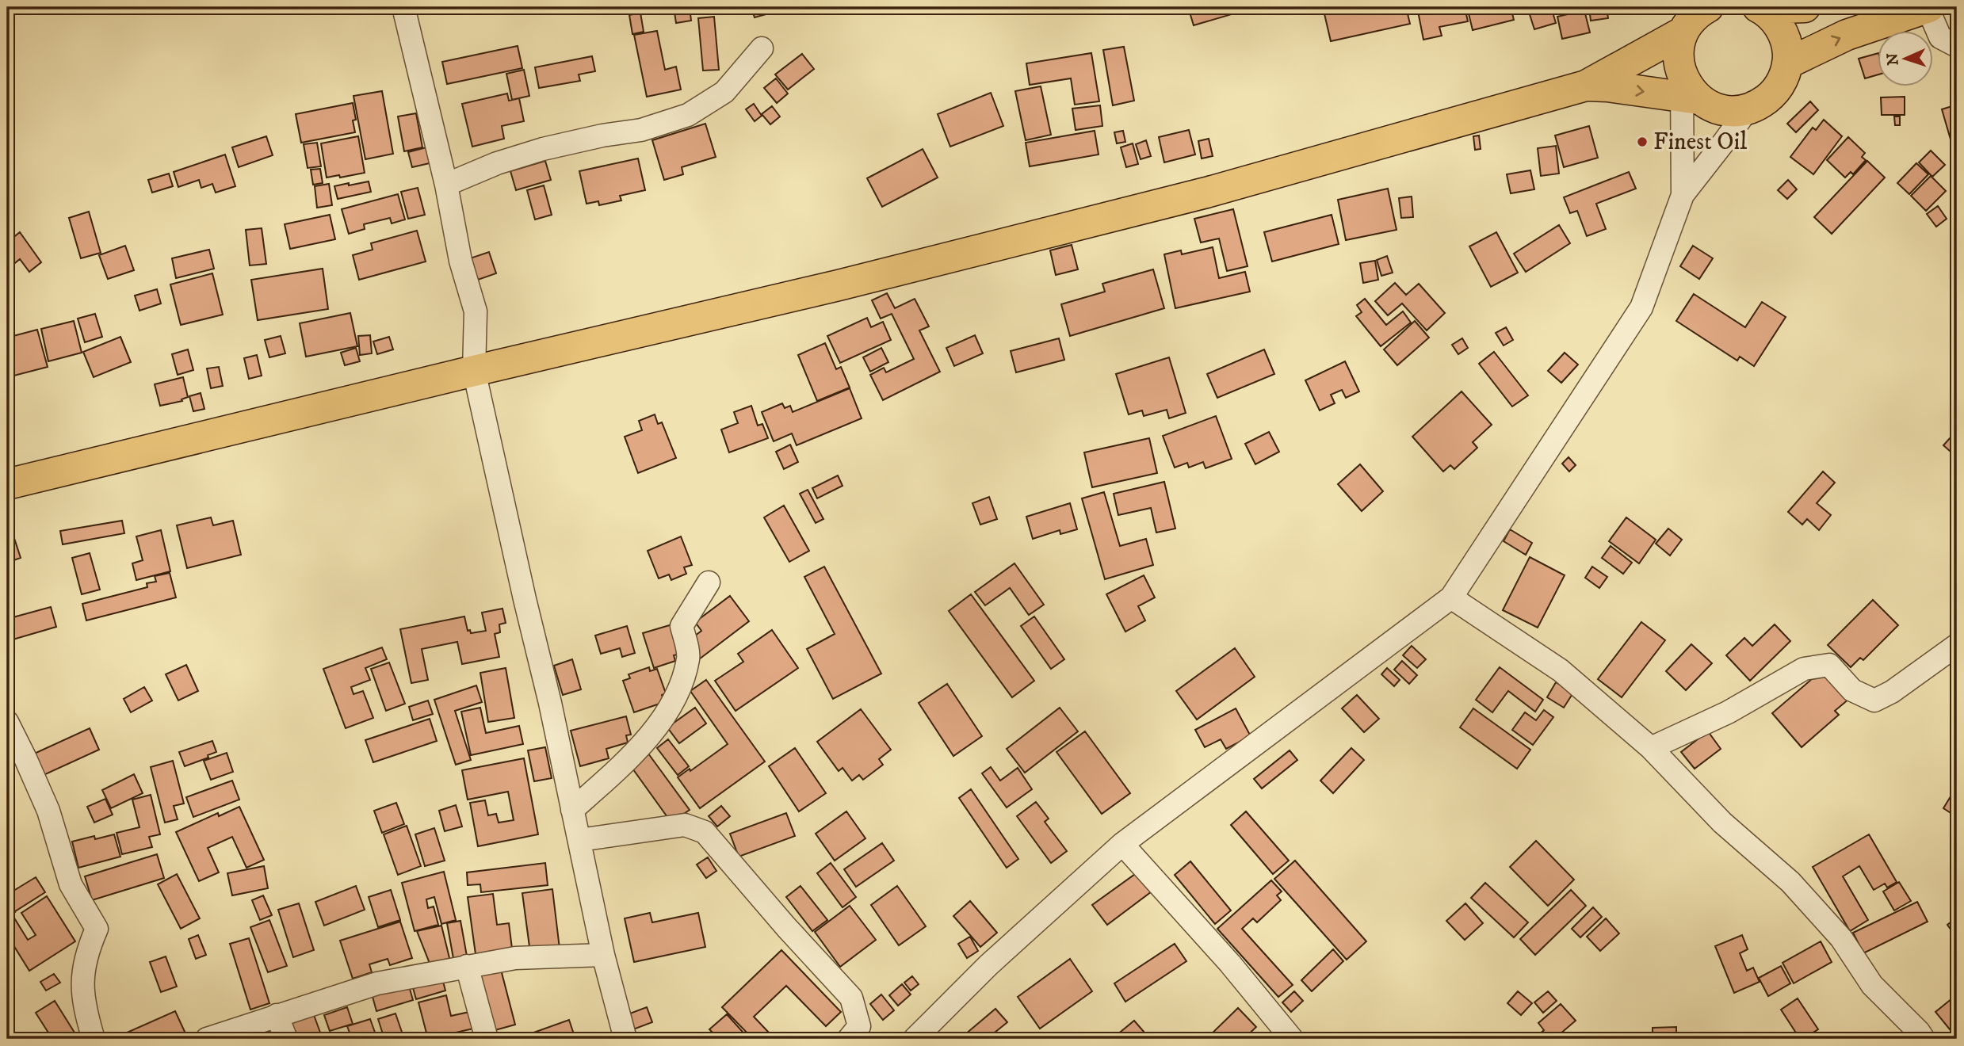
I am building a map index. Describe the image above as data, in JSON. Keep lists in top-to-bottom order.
{
  "places": ["Finest Oil"],
  "north": "left"
}
